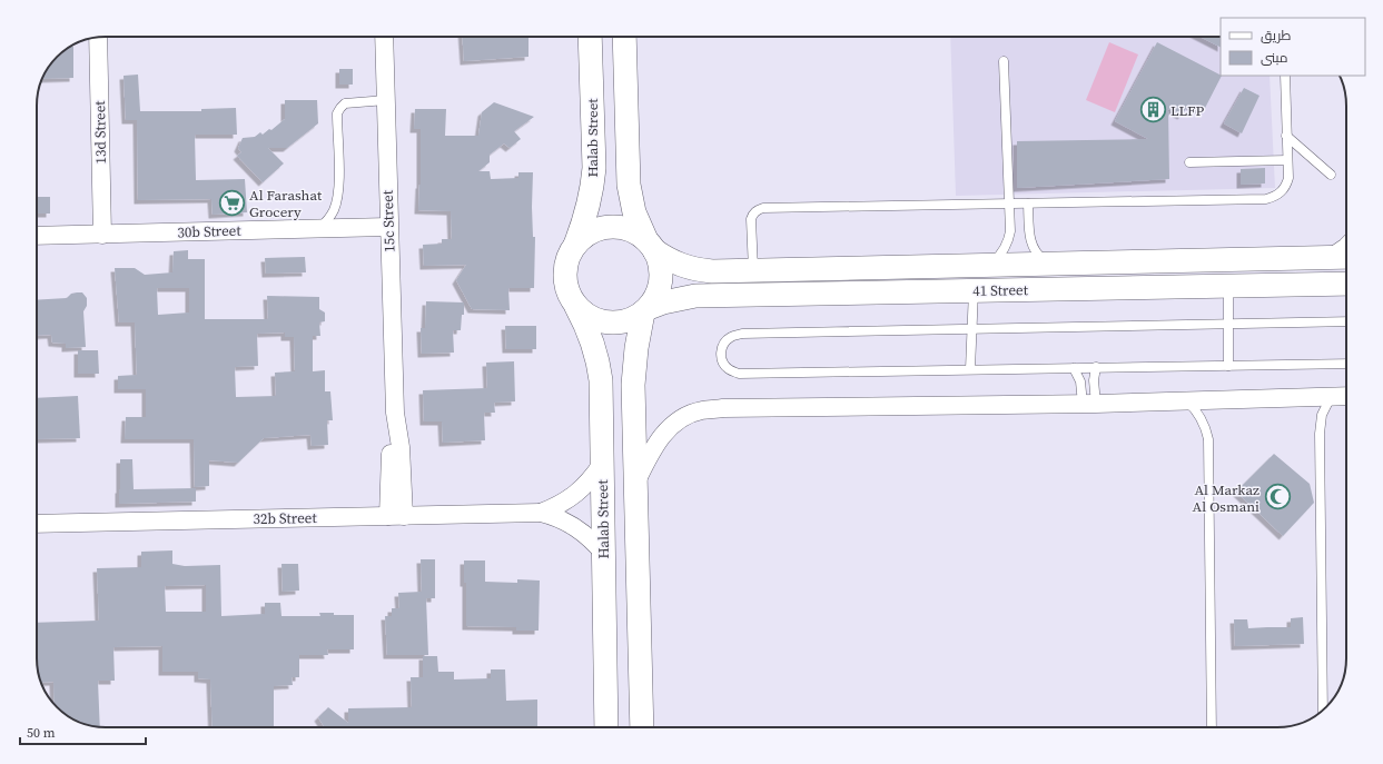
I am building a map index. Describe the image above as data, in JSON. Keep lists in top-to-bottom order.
{
  "streets": {
    "street": [
      "13d Street",
      "Halab Street",
      "15c Street",
      "30b Street",
      "41 Street",
      "32b Street"
    ]
  },
  "crossings": [
    ["13d Street", "30b Street"],
    ["Halab Street", "41 Street"],
    ["Halab Street", "32b Street"],
    ["15c Street", "30b Street"],
    ["15c Street", "32b Street"]
  ],
  "places": {
    "building": ["LLFP"],
    "supermarket": ["Al Farashat Grocery"],
    "mosque": ["Al Markaz Al Osmani"]
  },
  "legend": ["طريق", "مبنى"],
  "scale_bar": "50 m"
}
